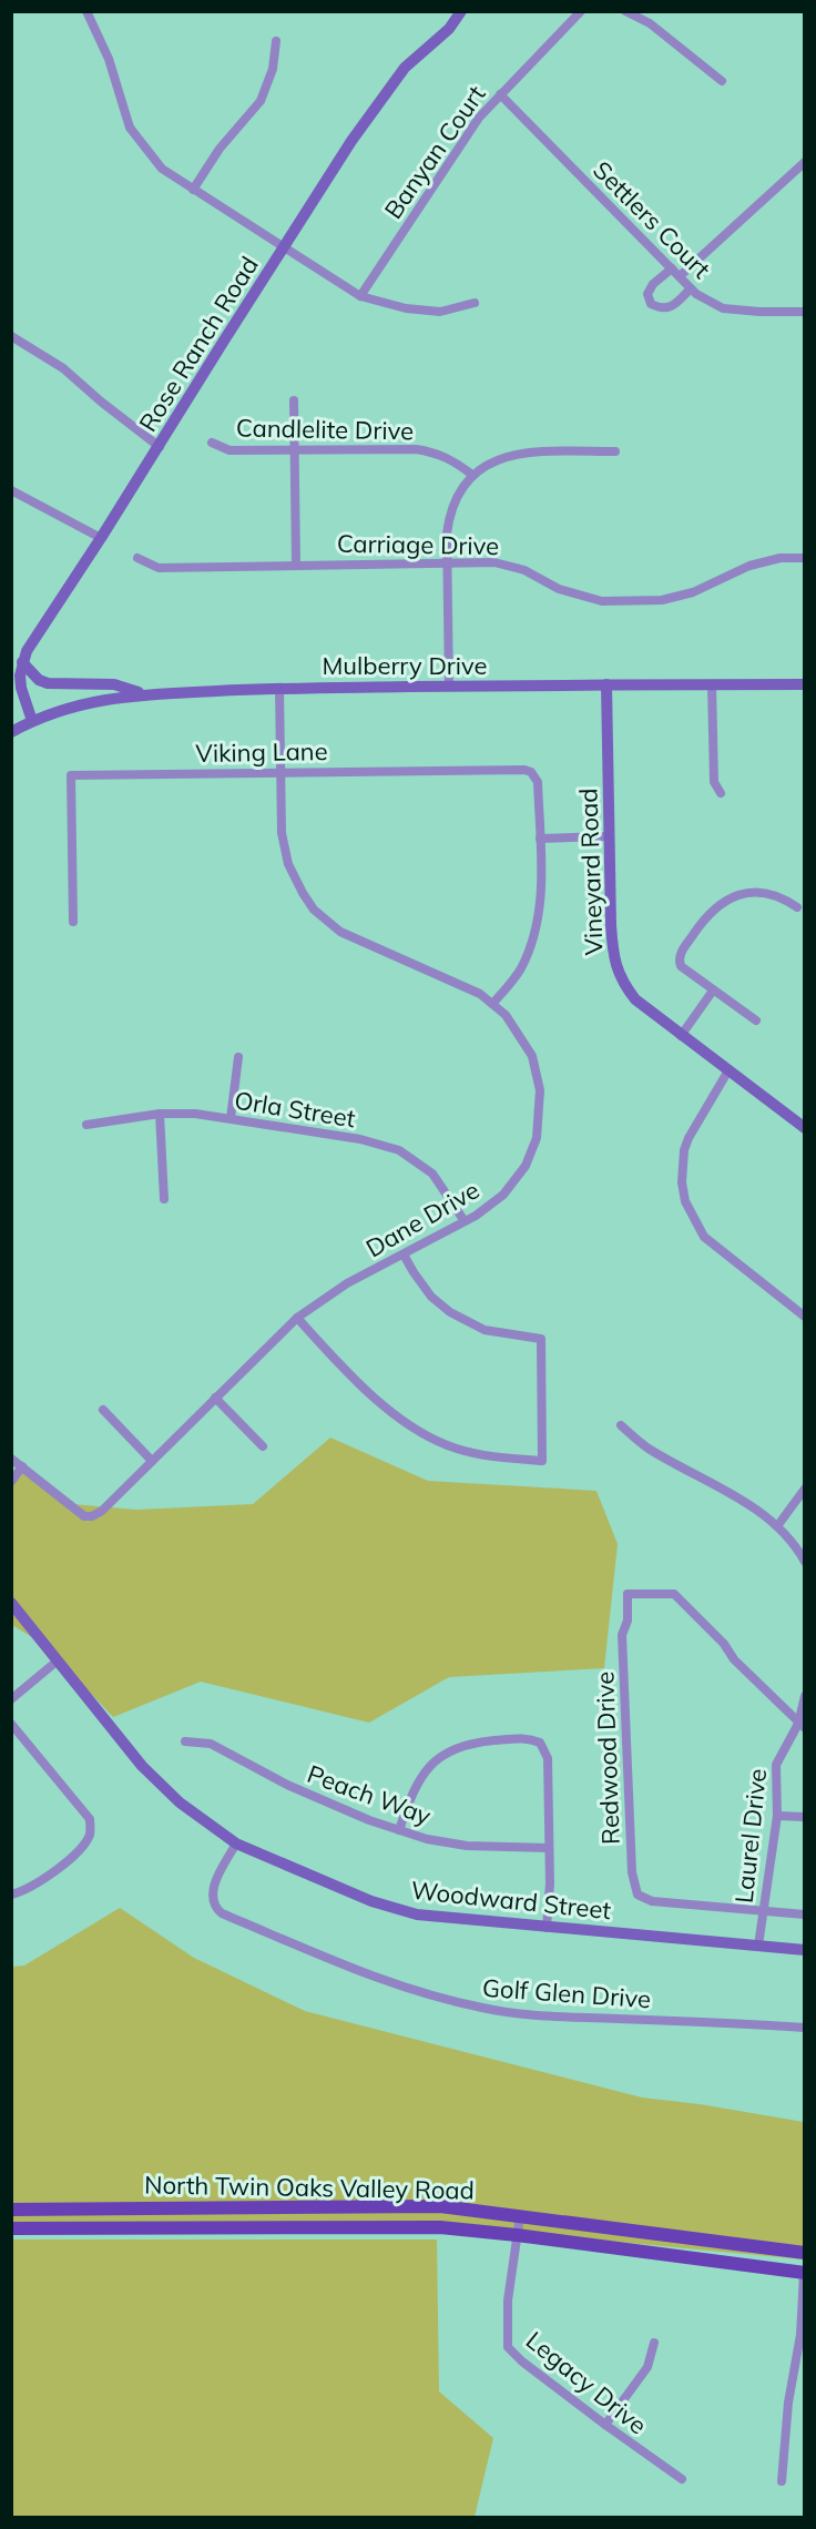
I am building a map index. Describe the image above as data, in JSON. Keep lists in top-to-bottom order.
{
  "streets": {
    "main road": ["North Twin Oaks Valley Road"],
    "street": [
      "Banyan Court",
      "Settlers Court",
      "Rose Ranch Road",
      "Candlelite Drive",
      "Carriage Drive",
      "Mulberry Drive",
      "Viking Lane",
      "Vineyard Road",
      "Orla Street",
      "Dane Drive",
      "Redwood Drive",
      "Peach Way",
      "Laurel Drive",
      "Woodward Street",
      "Golf Glen Drive",
      "Legacy Drive"
    ]
  },
  "crossings": [
    ["Banyan Court", "Settlers Court"],
    ["Mulberry Drive", "Vineyard Road"],
    ["Mulberry Drive", "Dane Drive"],
    ["Viking Lane", "Dane Drive"],
    ["Orla Street", "Dane Drive"],
    ["Redwood Drive", "Laurel Drive"],
    ["Laurel Drive", "Woodward Street"],
    ["Woodward Street", "Golf Glen Drive"],
    ["North Twin Oaks Valley Road", "Legacy Drive"]
  ]
}
